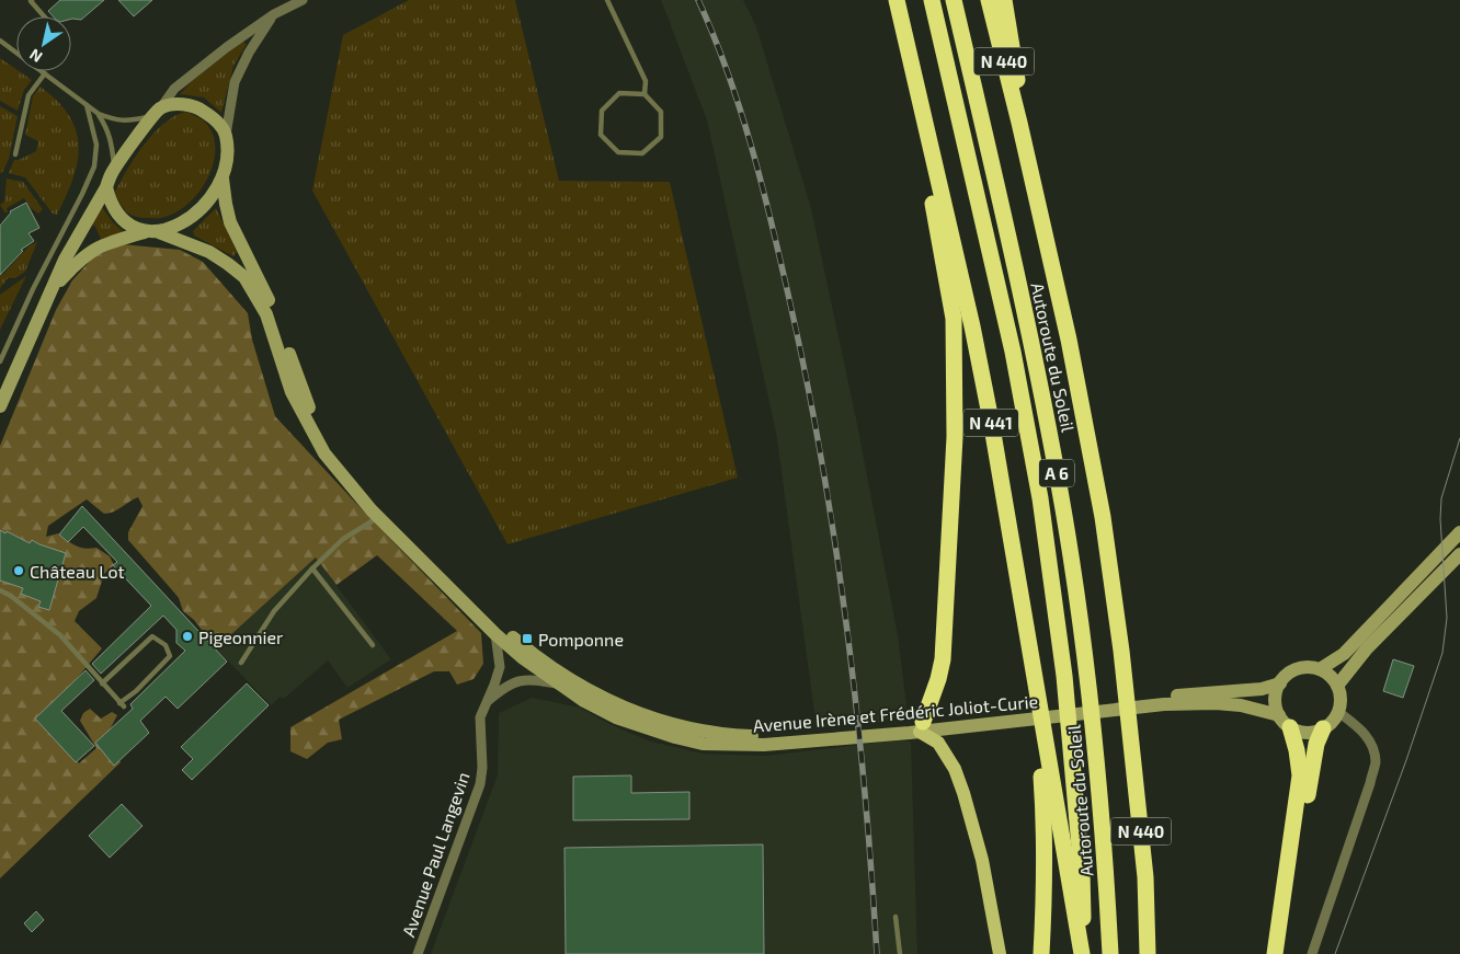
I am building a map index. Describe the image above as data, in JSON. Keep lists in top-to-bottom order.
{
  "streets": {
    "highway": [
      "N 440",
      "Autoroute du Soleil",
      "N 441",
      "A 6"
    ],
    "main road": ["Avenue Irène et Frédéric Joliot-Curie"],
    "street": ["Avenue Paul Langevin"]
  },
  "crossings": [
    ["Autoroute du Soleil", "N 441"],
    ["Avenue Irène et Frédéric Joliot-Curie", "Avenue Paul Langevin"]
  ],
  "places": {
    "other": ["Château Lot", "Pigeonnier"],
    "transit": ["Pomponne"]
  },
  "north": "bottom left"
}
